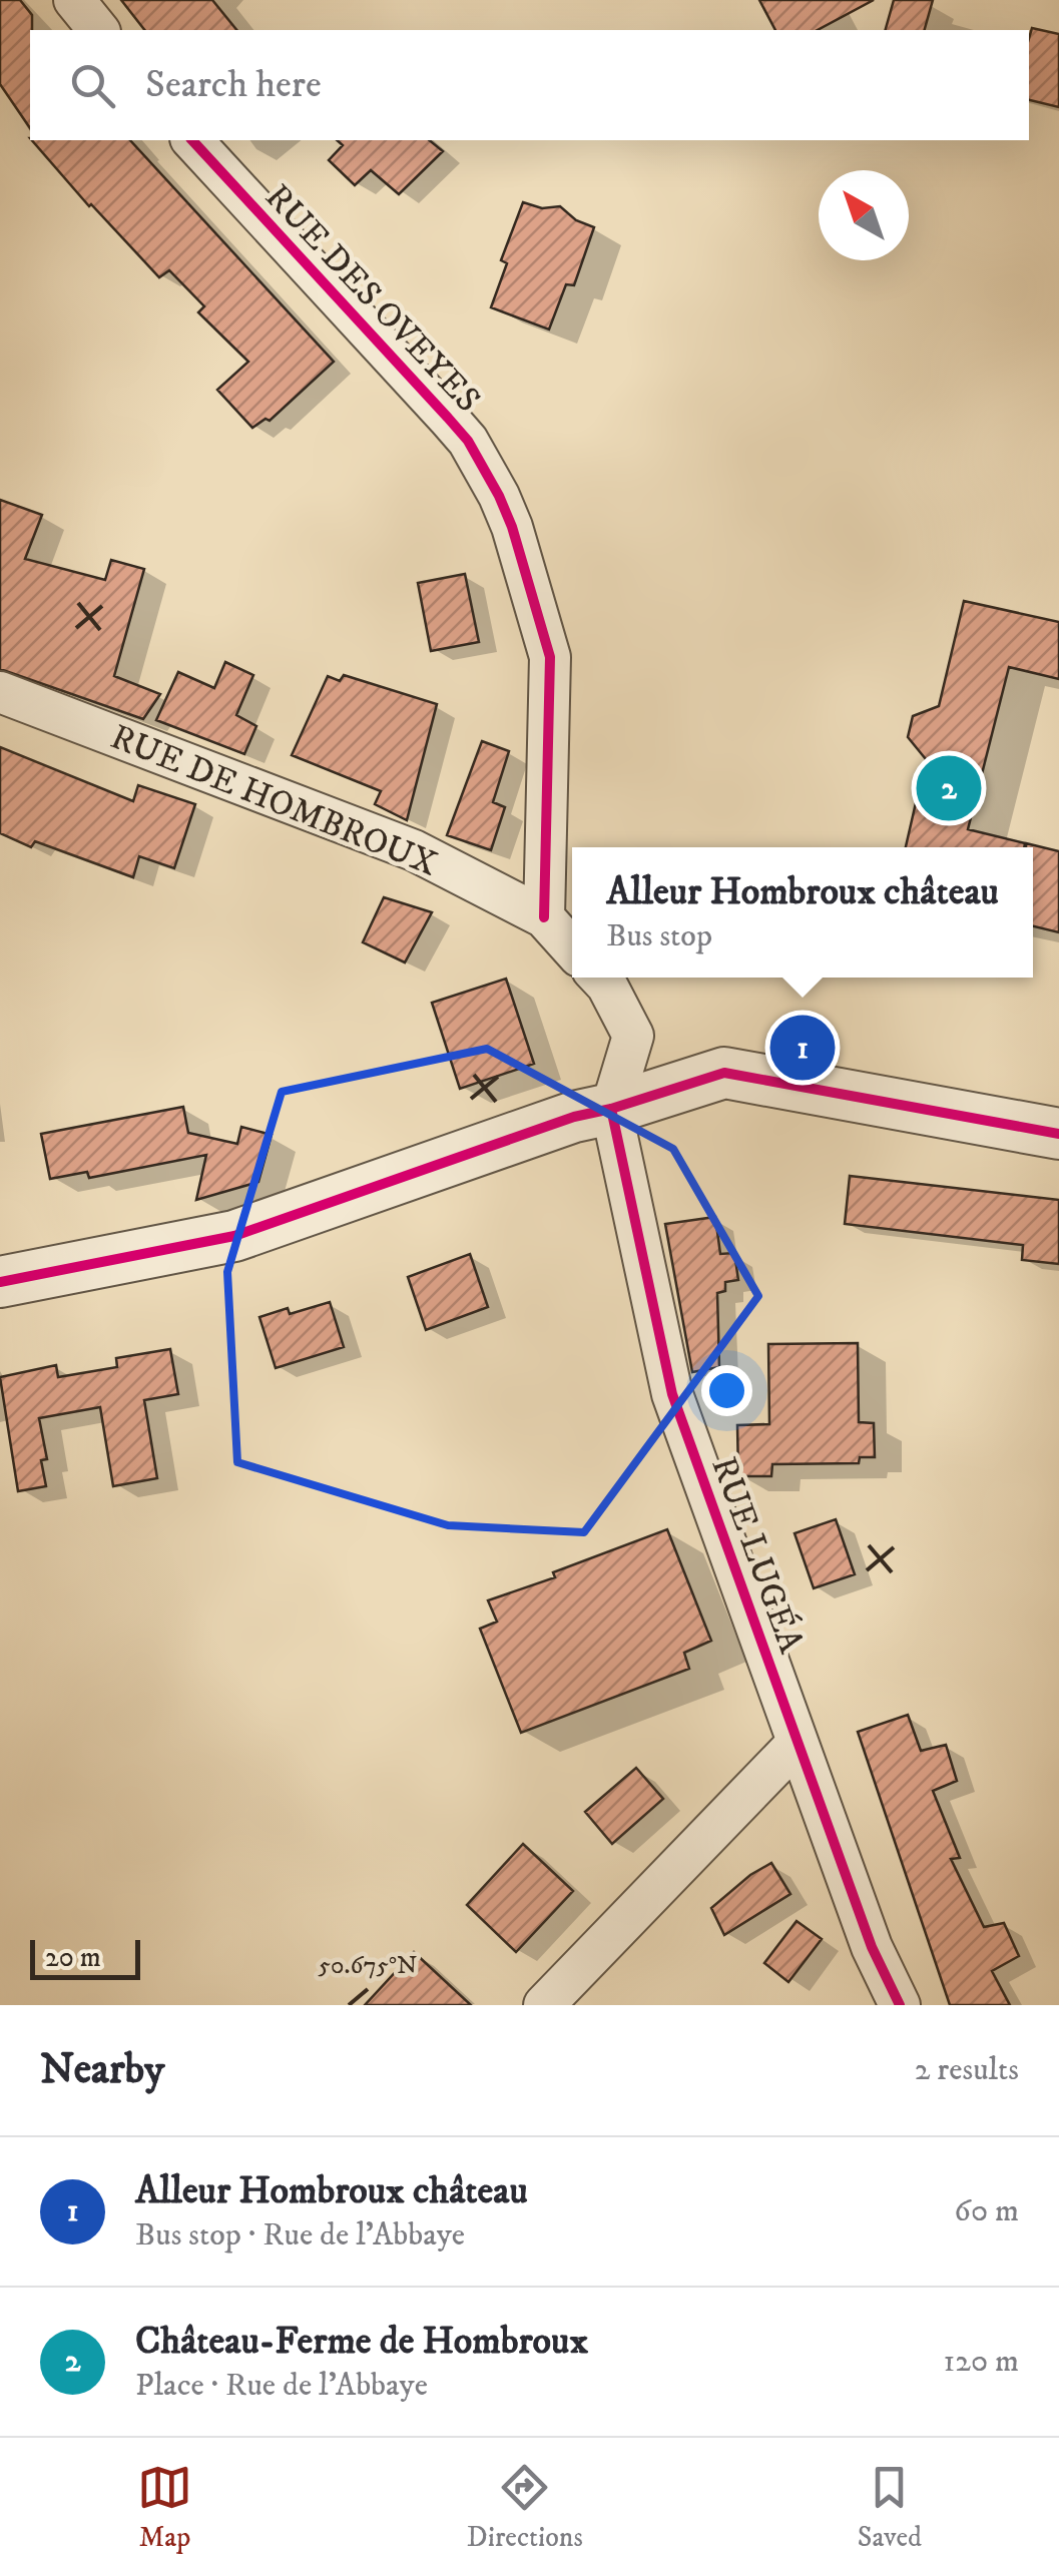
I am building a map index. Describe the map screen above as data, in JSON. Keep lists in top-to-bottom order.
{
  "streets": {
    "street": ["RUE DES OVEYES", "RUE DE HOMBROUX", "RUE LUGÉA"]
  },
  "crossings": [
    ["RUE DES OVEYES", "RUE DE HOMBROUX"]
  ],
  "scale_bar": "20 m",
  "north": "top left",
  "page": {
    "search": "Search here",
    "pins": ["2", "1"],
    "popup": ["Alleur Hombroux château", "Bus stop"],
    "scale": "20 m",
    "heading": ["Nearby", "2 results"],
    "list": [
      {
        "mark": "1",
        "name": "Alleur Hombroux château",
        "note": "Bus stop · Rue de l'Abbaye",
        "value": "60 m"
      },
      {
        "mark": "2",
        "name": "Château-Ferme de Hombroux",
        "note": "Place · Rue de l'Abbaye",
        "value": "120 m"
      }
    ],
    "nav": ["Map", "Directions", "Saved"]
  },
  "coordinates": ["50.675°N"]
}
